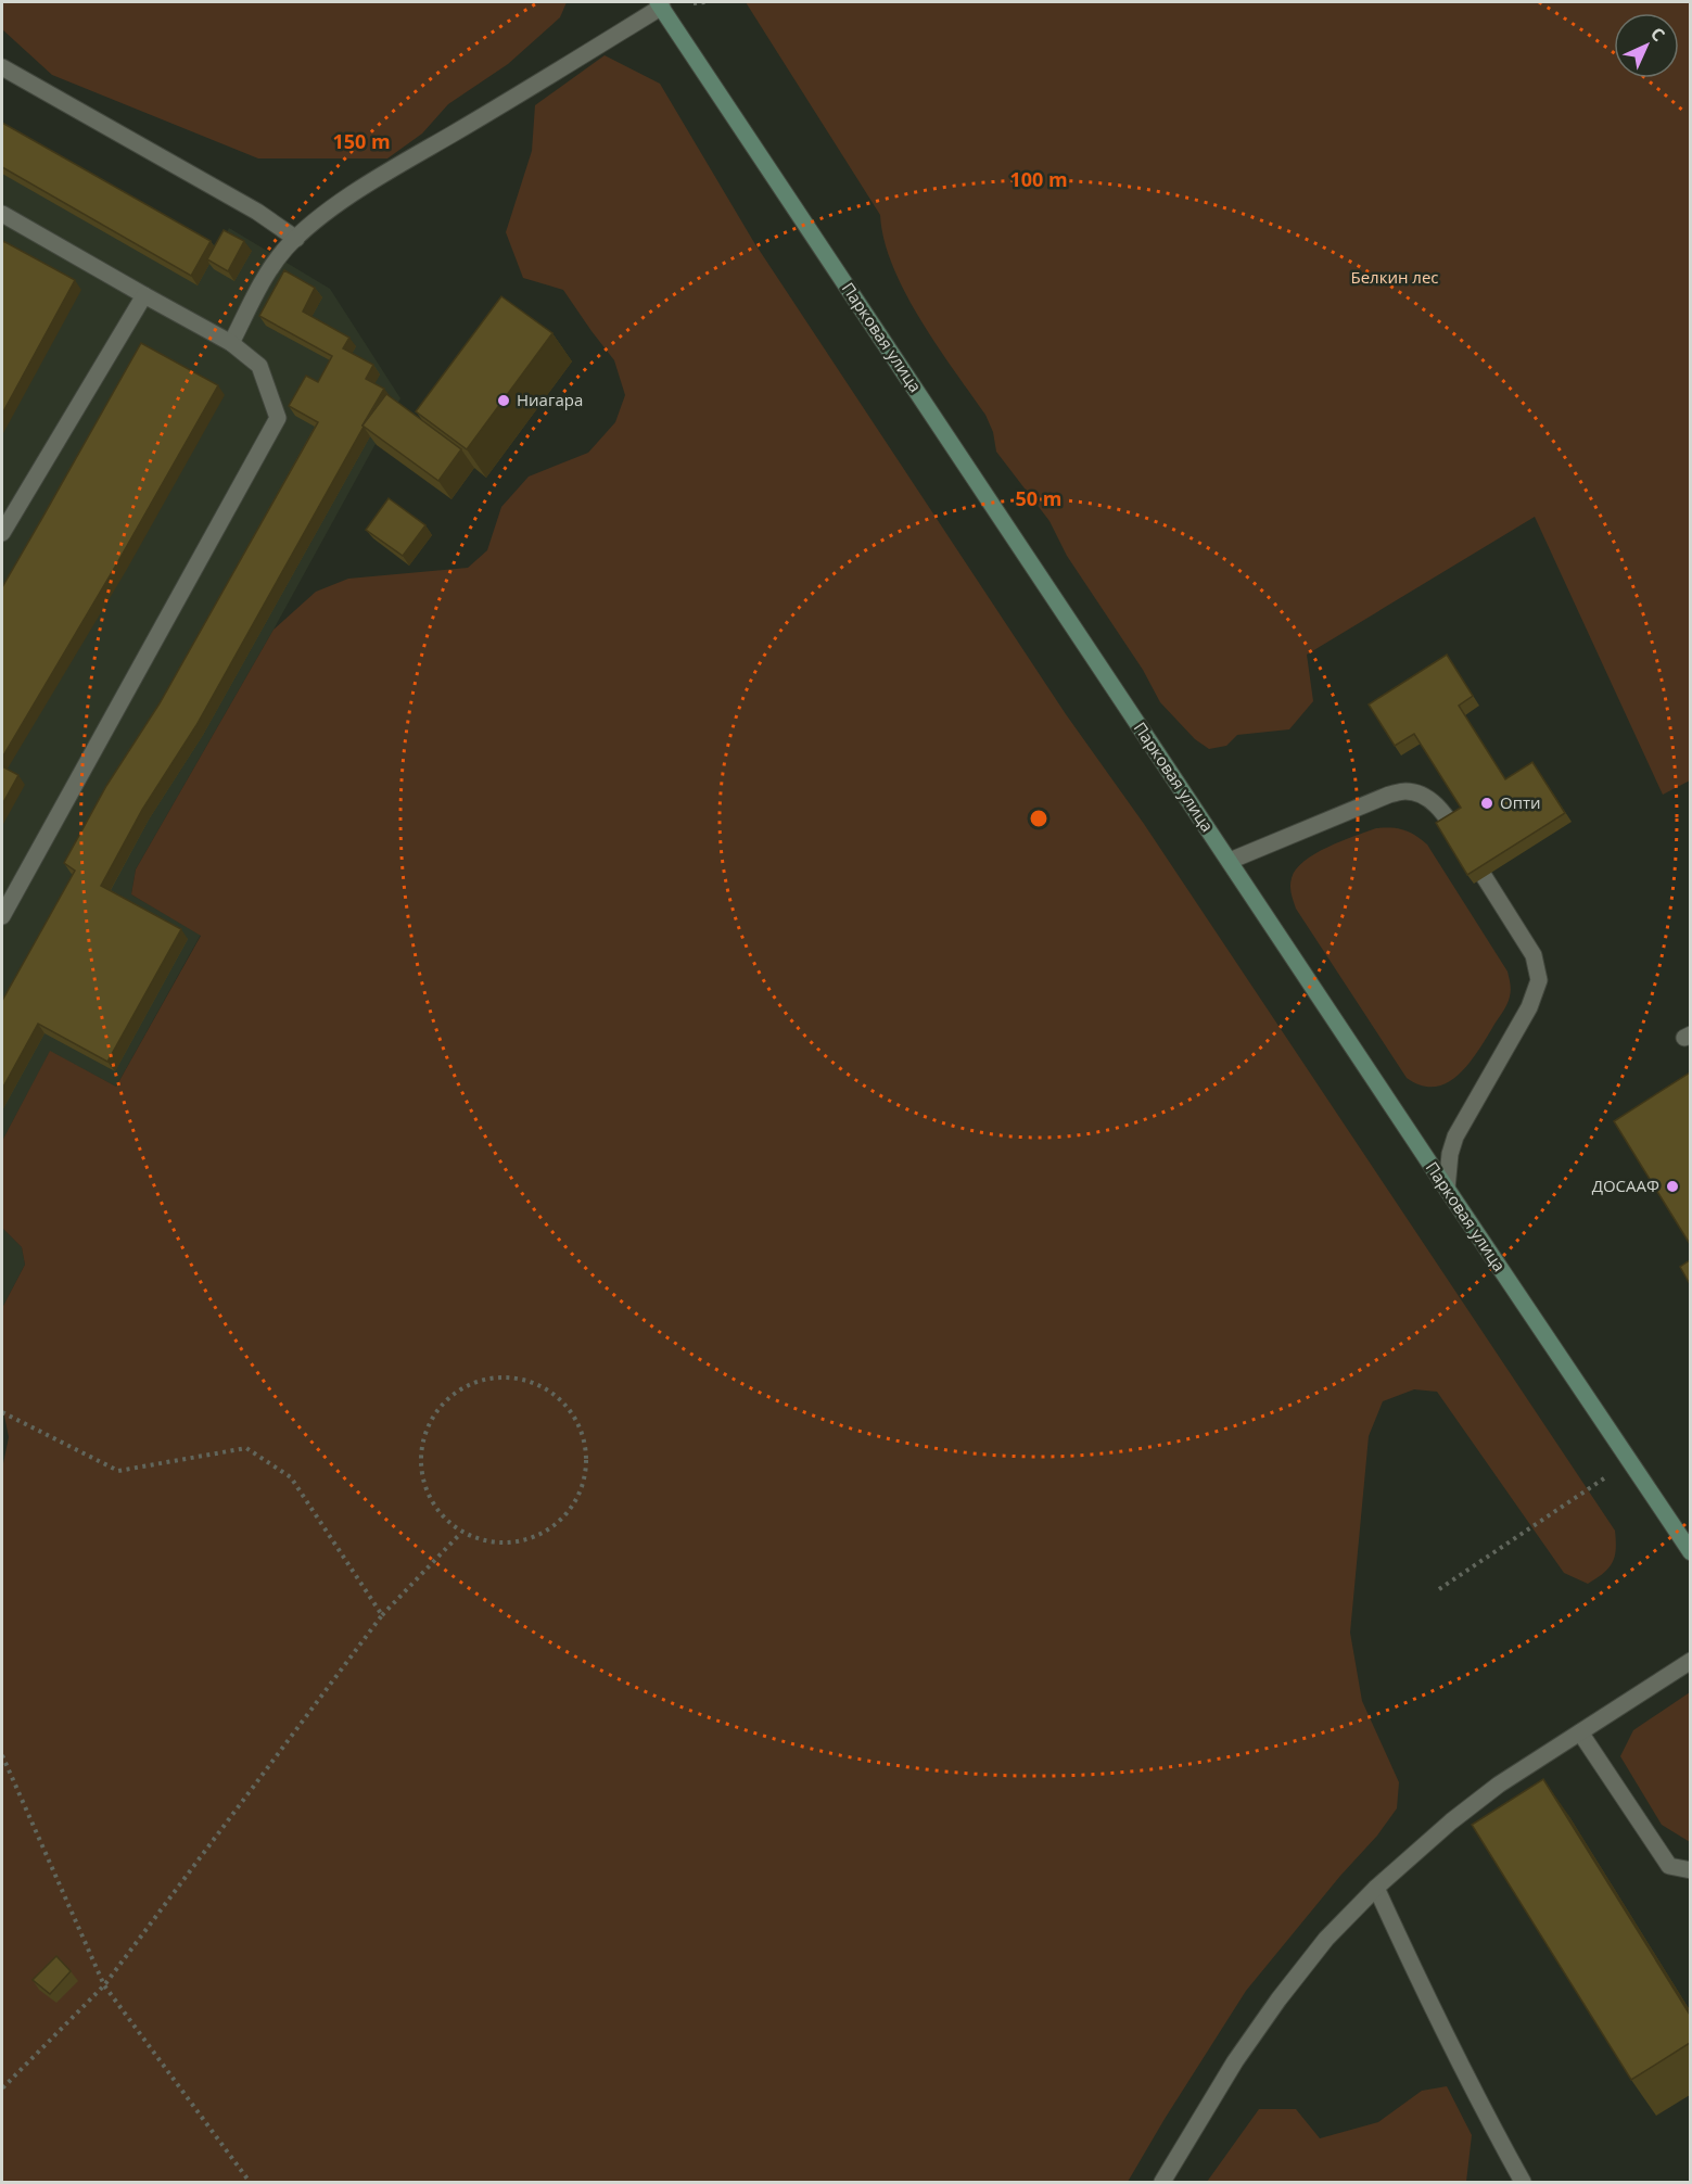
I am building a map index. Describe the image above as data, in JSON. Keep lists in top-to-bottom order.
{
  "streets": {
    "main road": ["Парковая улица"]
  },
  "parks": ["Белкин лес"],
  "places": ["Ниагара", "Опти", "ДОСААФ"],
  "north": "top right",
  "rings": ["150 m", "100 m", "50 m"]
}
